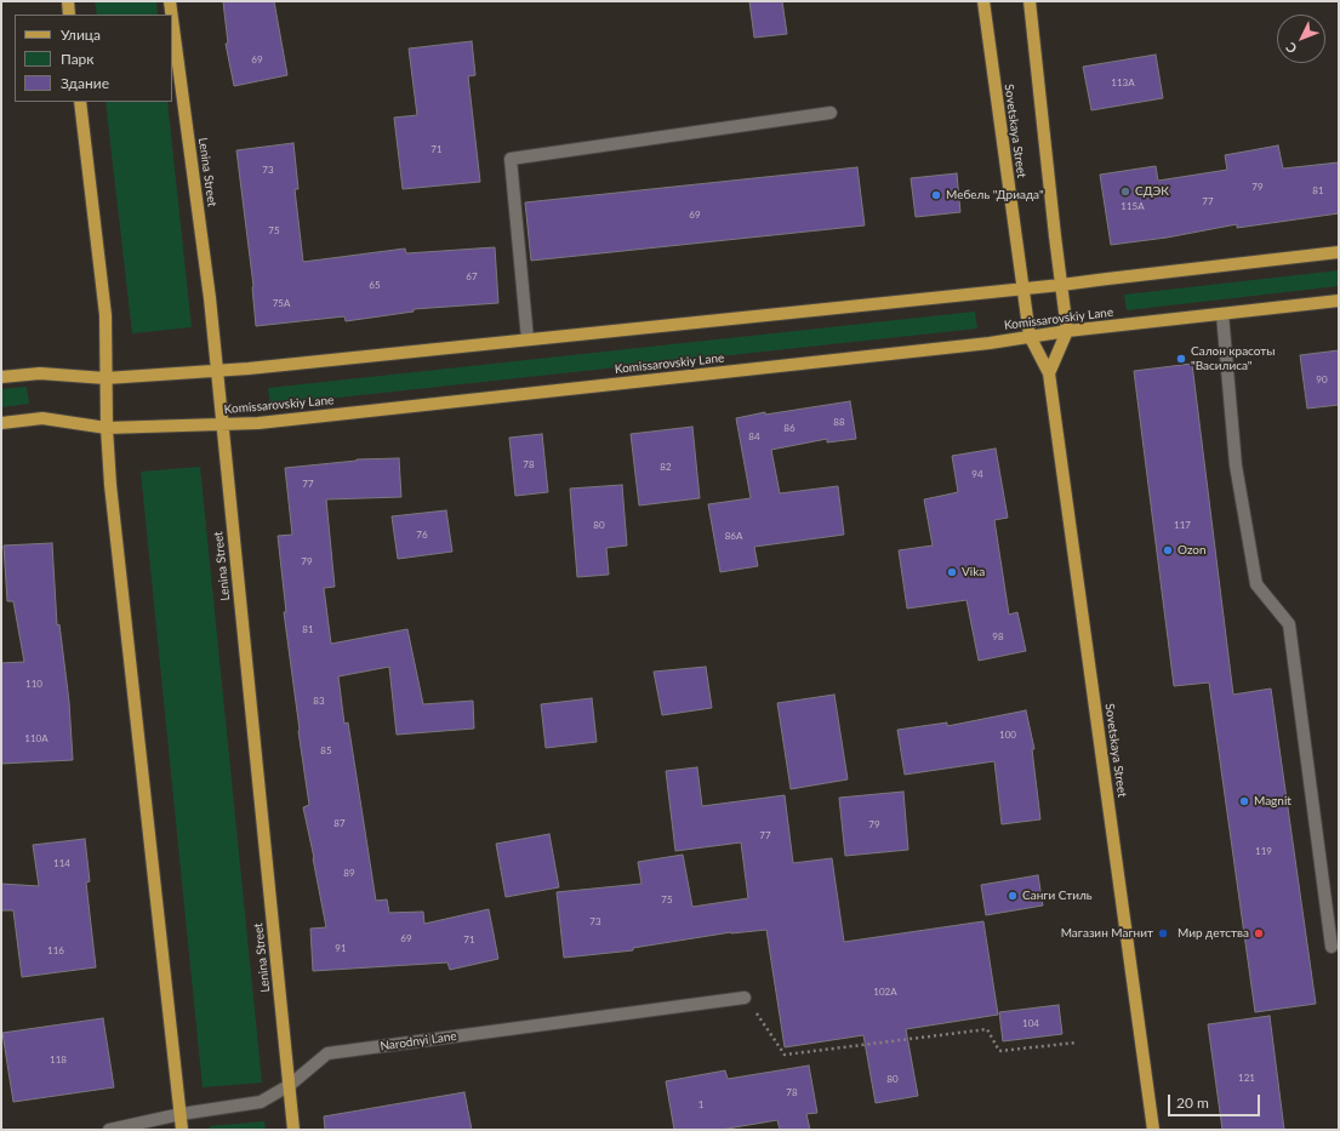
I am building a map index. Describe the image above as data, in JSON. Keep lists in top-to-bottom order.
{
  "streets": {
    "main road": ["Sovetskaya Street", "Lenina Street", "Komissarovskiy Lane"],
    "street": ["Narodnyi Lane"]
  },
  "crossings": [
    ["Sovetskaya Street", "Komissarovskiy Lane"],
    ["Lenina Street", "Komissarovskiy Lane"],
    ["Lenina Street", "Narodnyi Lane"]
  ],
  "places": [
    "СДЭК",
    "Мебель \"Дриада\"",
    "Салон красоты \"Василиса\"",
    "Ozon",
    "Vika",
    "Magnit",
    "Санги Стиль",
    "Магазин Магнит",
    "Мир детства"
  ],
  "house_numbers": [
    "69",
    "113А",
    "71",
    "73",
    "79",
    "81",
    "77",
    "115А",
    "69",
    "75",
    "67",
    "65",
    "75А",
    "90",
    "88",
    "86",
    "84",
    "78",
    "82",
    "94",
    "77",
    "80",
    "117",
    "76",
    "86А",
    "79",
    "81",
    "98",
    "110",
    "83",
    "100",
    "110А",
    "85",
    "87",
    "79",
    "77",
    "119",
    "114",
    "89",
    "75",
    "73",
    "69",
    "71",
    "91",
    "116",
    "102А",
    "104",
    "118",
    "121",
    "80",
    "78",
    "1"
  ],
  "legend": ["Улица", "Парк", "Здание"],
  "scale_bar": "20 m",
  "north": "bottom left"
}
